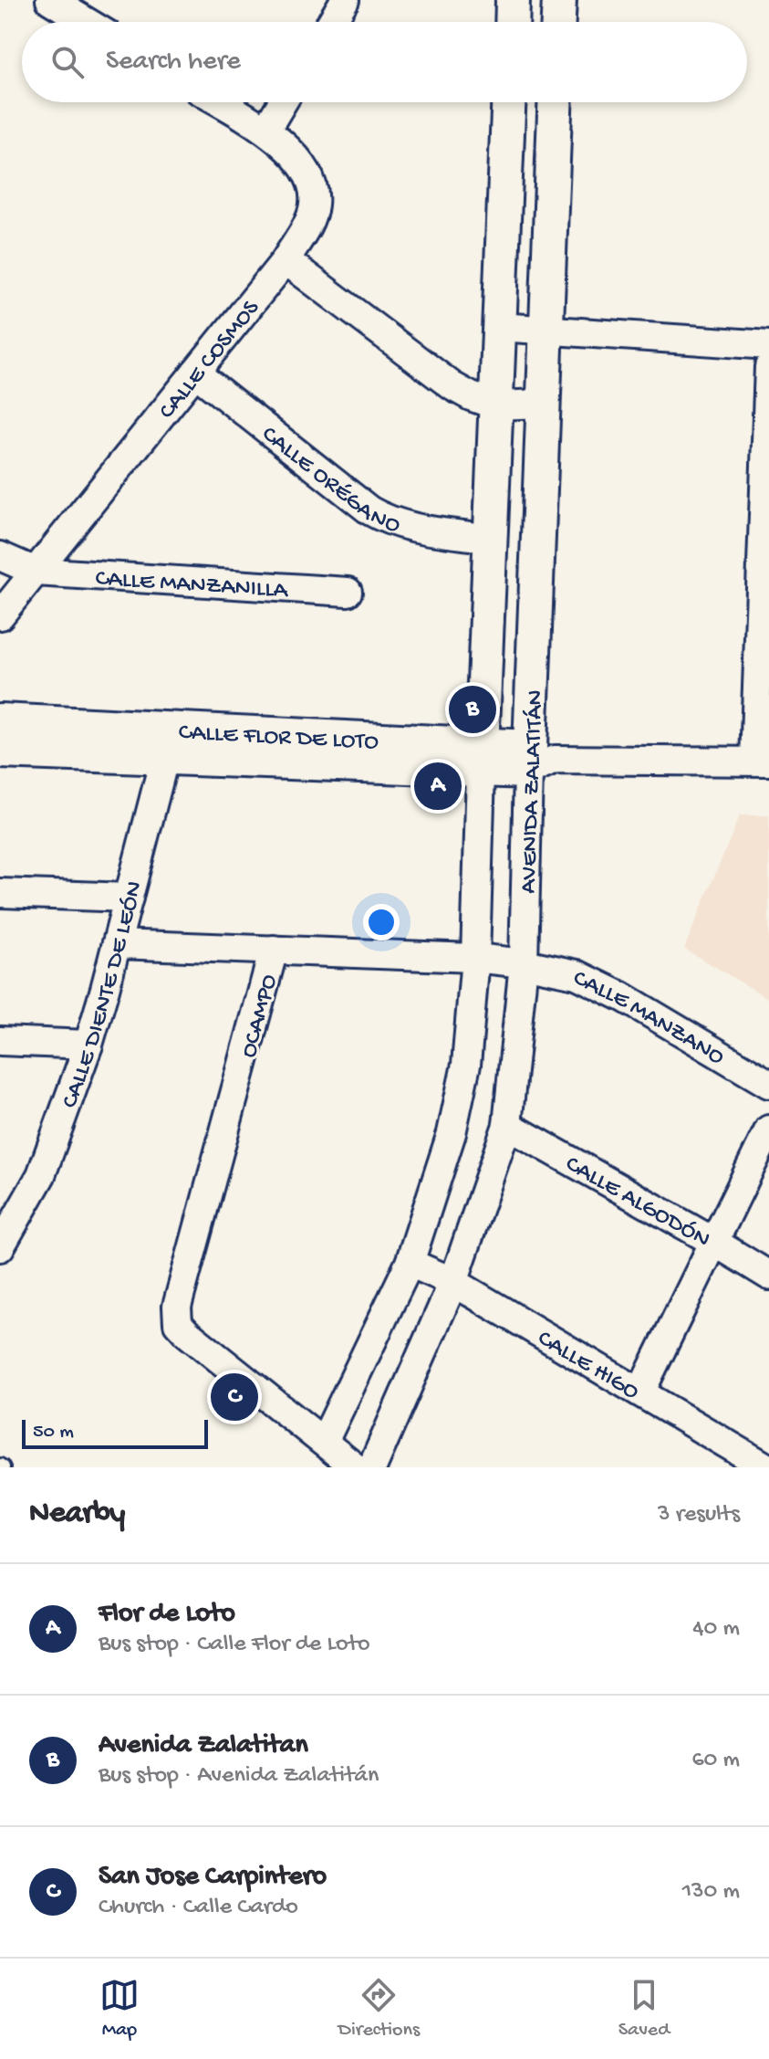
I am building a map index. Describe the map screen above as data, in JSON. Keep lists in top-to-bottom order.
{
  "streets": {
    "street": [
      "CALLE COSMOS",
      "CALLE ORÉGANO",
      "CALLE MANZANILLA",
      "CALLE FLOR DE LOTO",
      "AVENIDA ZALATITÁN",
      "CALLE DIENTE DE LEÓN",
      "OCAMPO",
      "CALLE MANZANO",
      "CALLE ALGODÓN",
      "CALLE HIGO"
    ]
  },
  "crossings": [
    ["CALLE COSMOS", "CALLE ORÉGANO"],
    ["CALLE COSMOS", "CALLE MANZANILLA"],
    ["CALLE ORÉGANO", "AVENIDA ZALATITÁN"],
    ["CALLE FLOR DE LOTO", "AVENIDA ZALATITÁN"],
    ["CALLE FLOR DE LOTO", "CALLE DIENTE DE LEÓN"],
    ["AVENIDA ZALATITÁN", "OCAMPO"],
    ["AVENIDA ZALATITÁN", "CALLE MANZANO"],
    ["AVENIDA ZALATITÁN", "CALLE ALGODÓN"],
    ["AVENIDA ZALATITÁN", "CALLE HIGO"],
    ["OCAMPO", "CALLE MANZANO"]
  ],
  "scale_bar": "50 m",
  "page": {
    "search": "Search here",
    "pins": ["B", "A", "C"],
    "scale": "50 m",
    "heading": ["Nearby", "3 results"],
    "list": [
      {
        "mark": "A",
        "name": "Flor de Loto",
        "note": "Bus stop · Calle Flor de Loto",
        "value": "40 m"
      },
      {
        "mark": "B",
        "name": "Avenida Zalatitan",
        "note": "Bus stop · Avenida Zalatitán",
        "value": "60 m"
      },
      {
        "mark": "C",
        "name": "San Jose Carpintero",
        "note": "Church · Calle Cardo",
        "value": "130 m"
      }
    ],
    "nav": ["Map", "Directions", "Saved"]
  }
}
